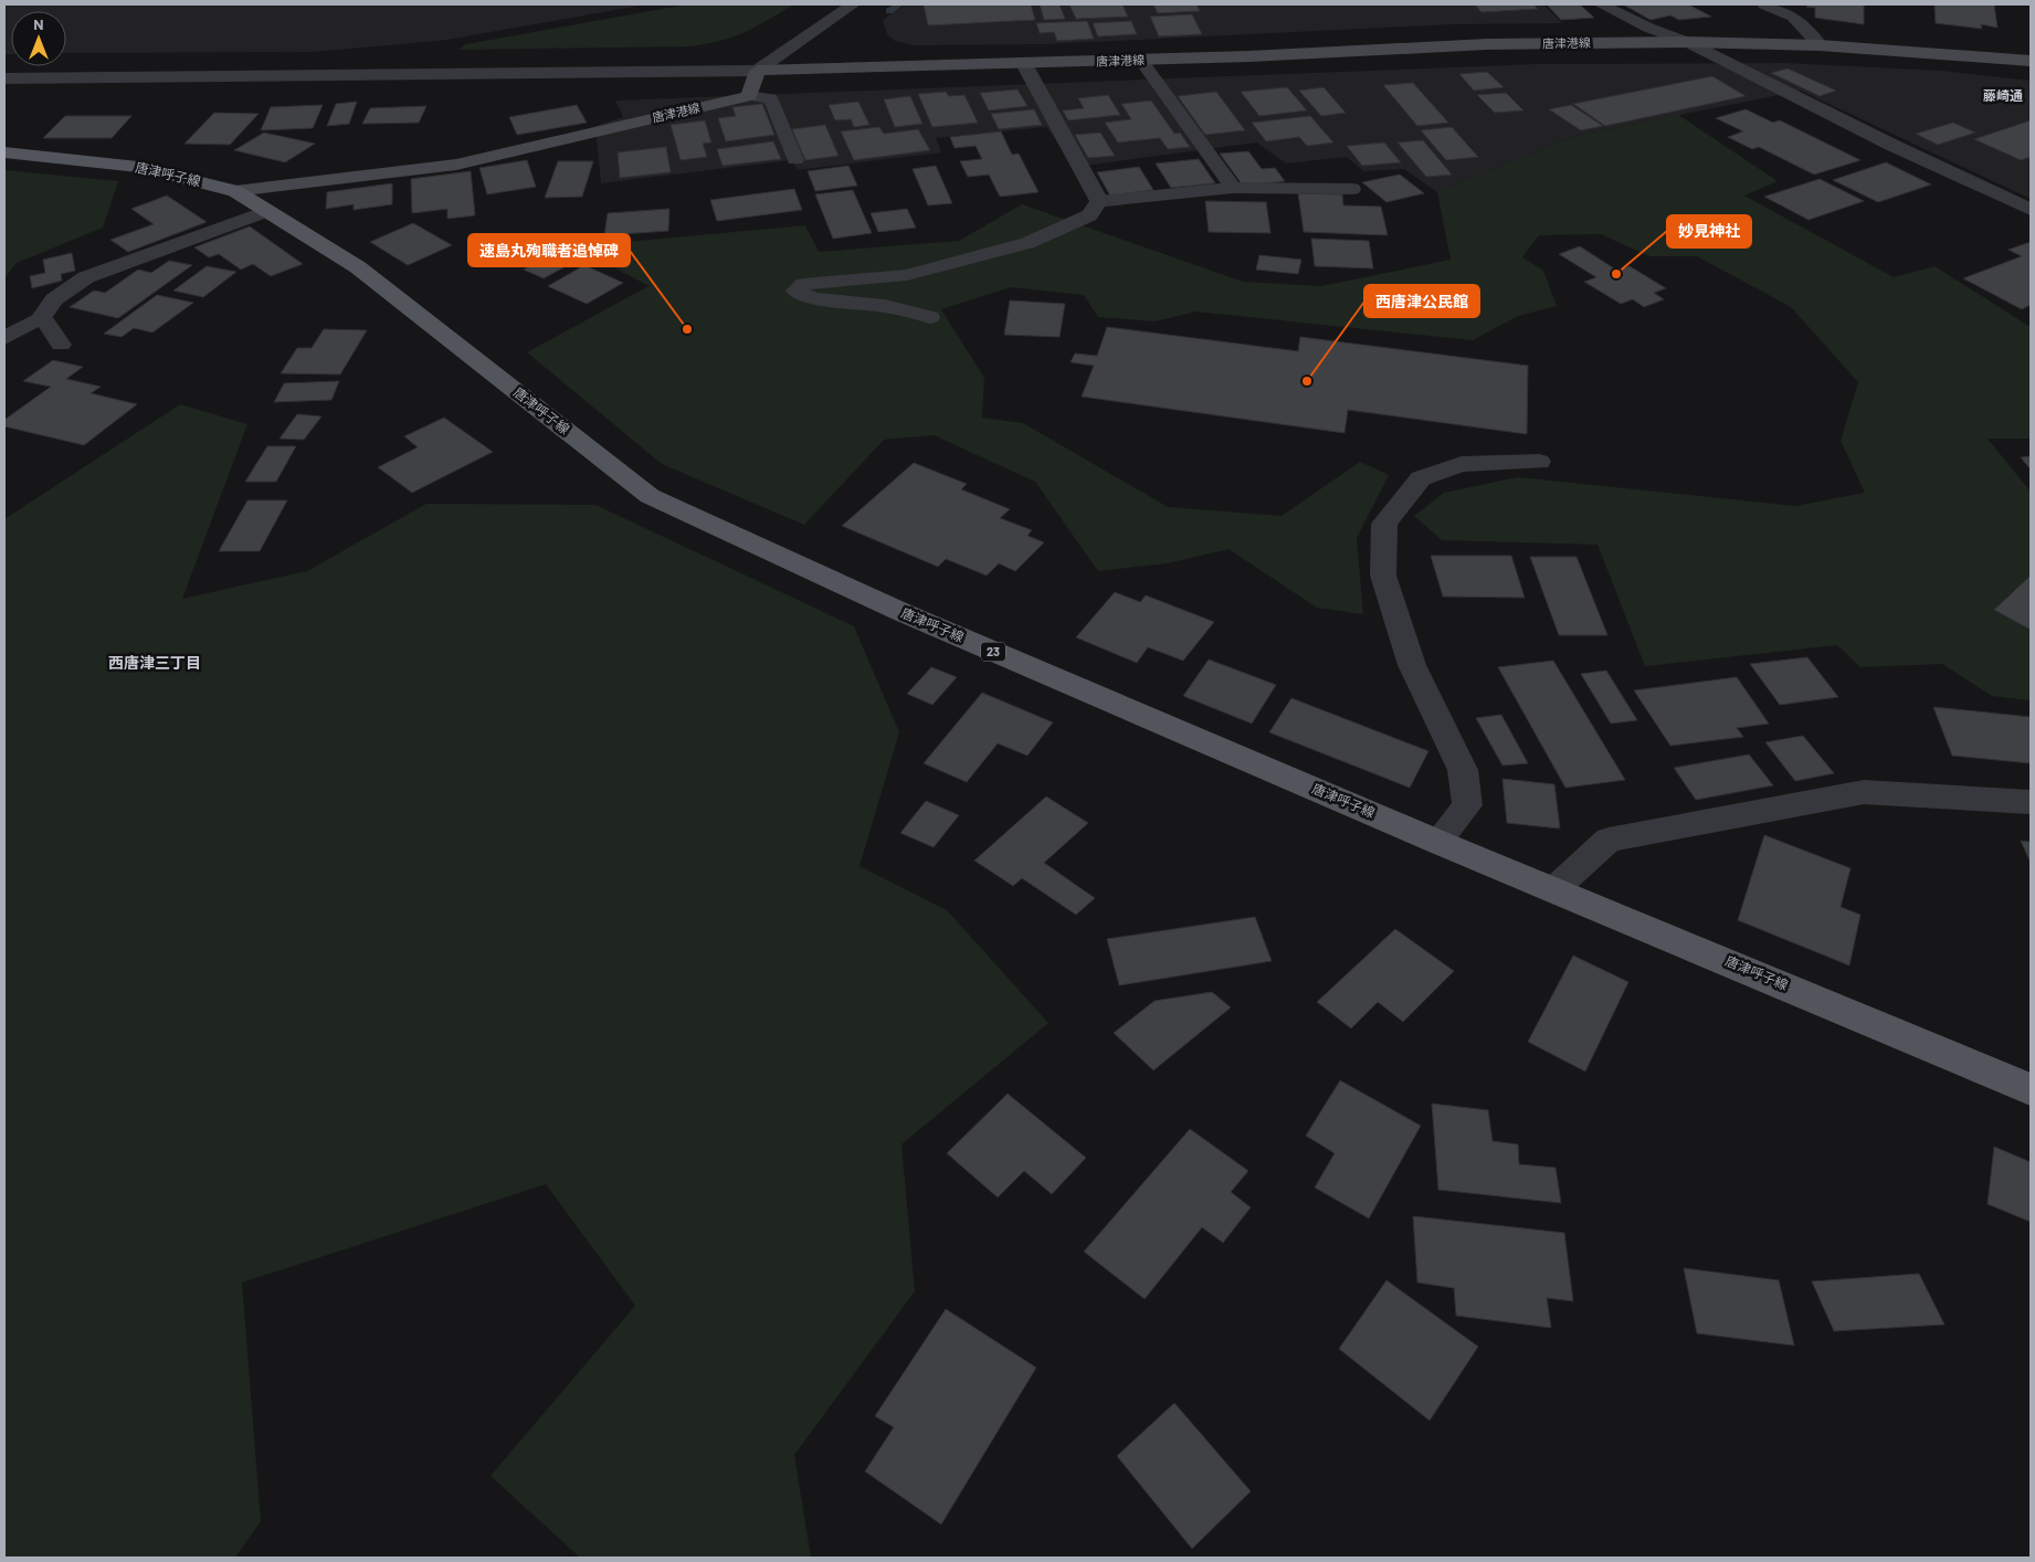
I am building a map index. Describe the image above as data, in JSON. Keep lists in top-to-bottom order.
{
  "streets": {
    "main road": ["唐津港線", "唐津呼子線", "23"]
  },
  "crossings": [
    ["唐津港線", "唐津呼子線"]
  ],
  "districts": ["藤崎通", "西唐津三丁目"],
  "places": ["妙見神社", "速島丸殉職者追悼碑", "西唐津公民館"],
  "north": "top"
}
